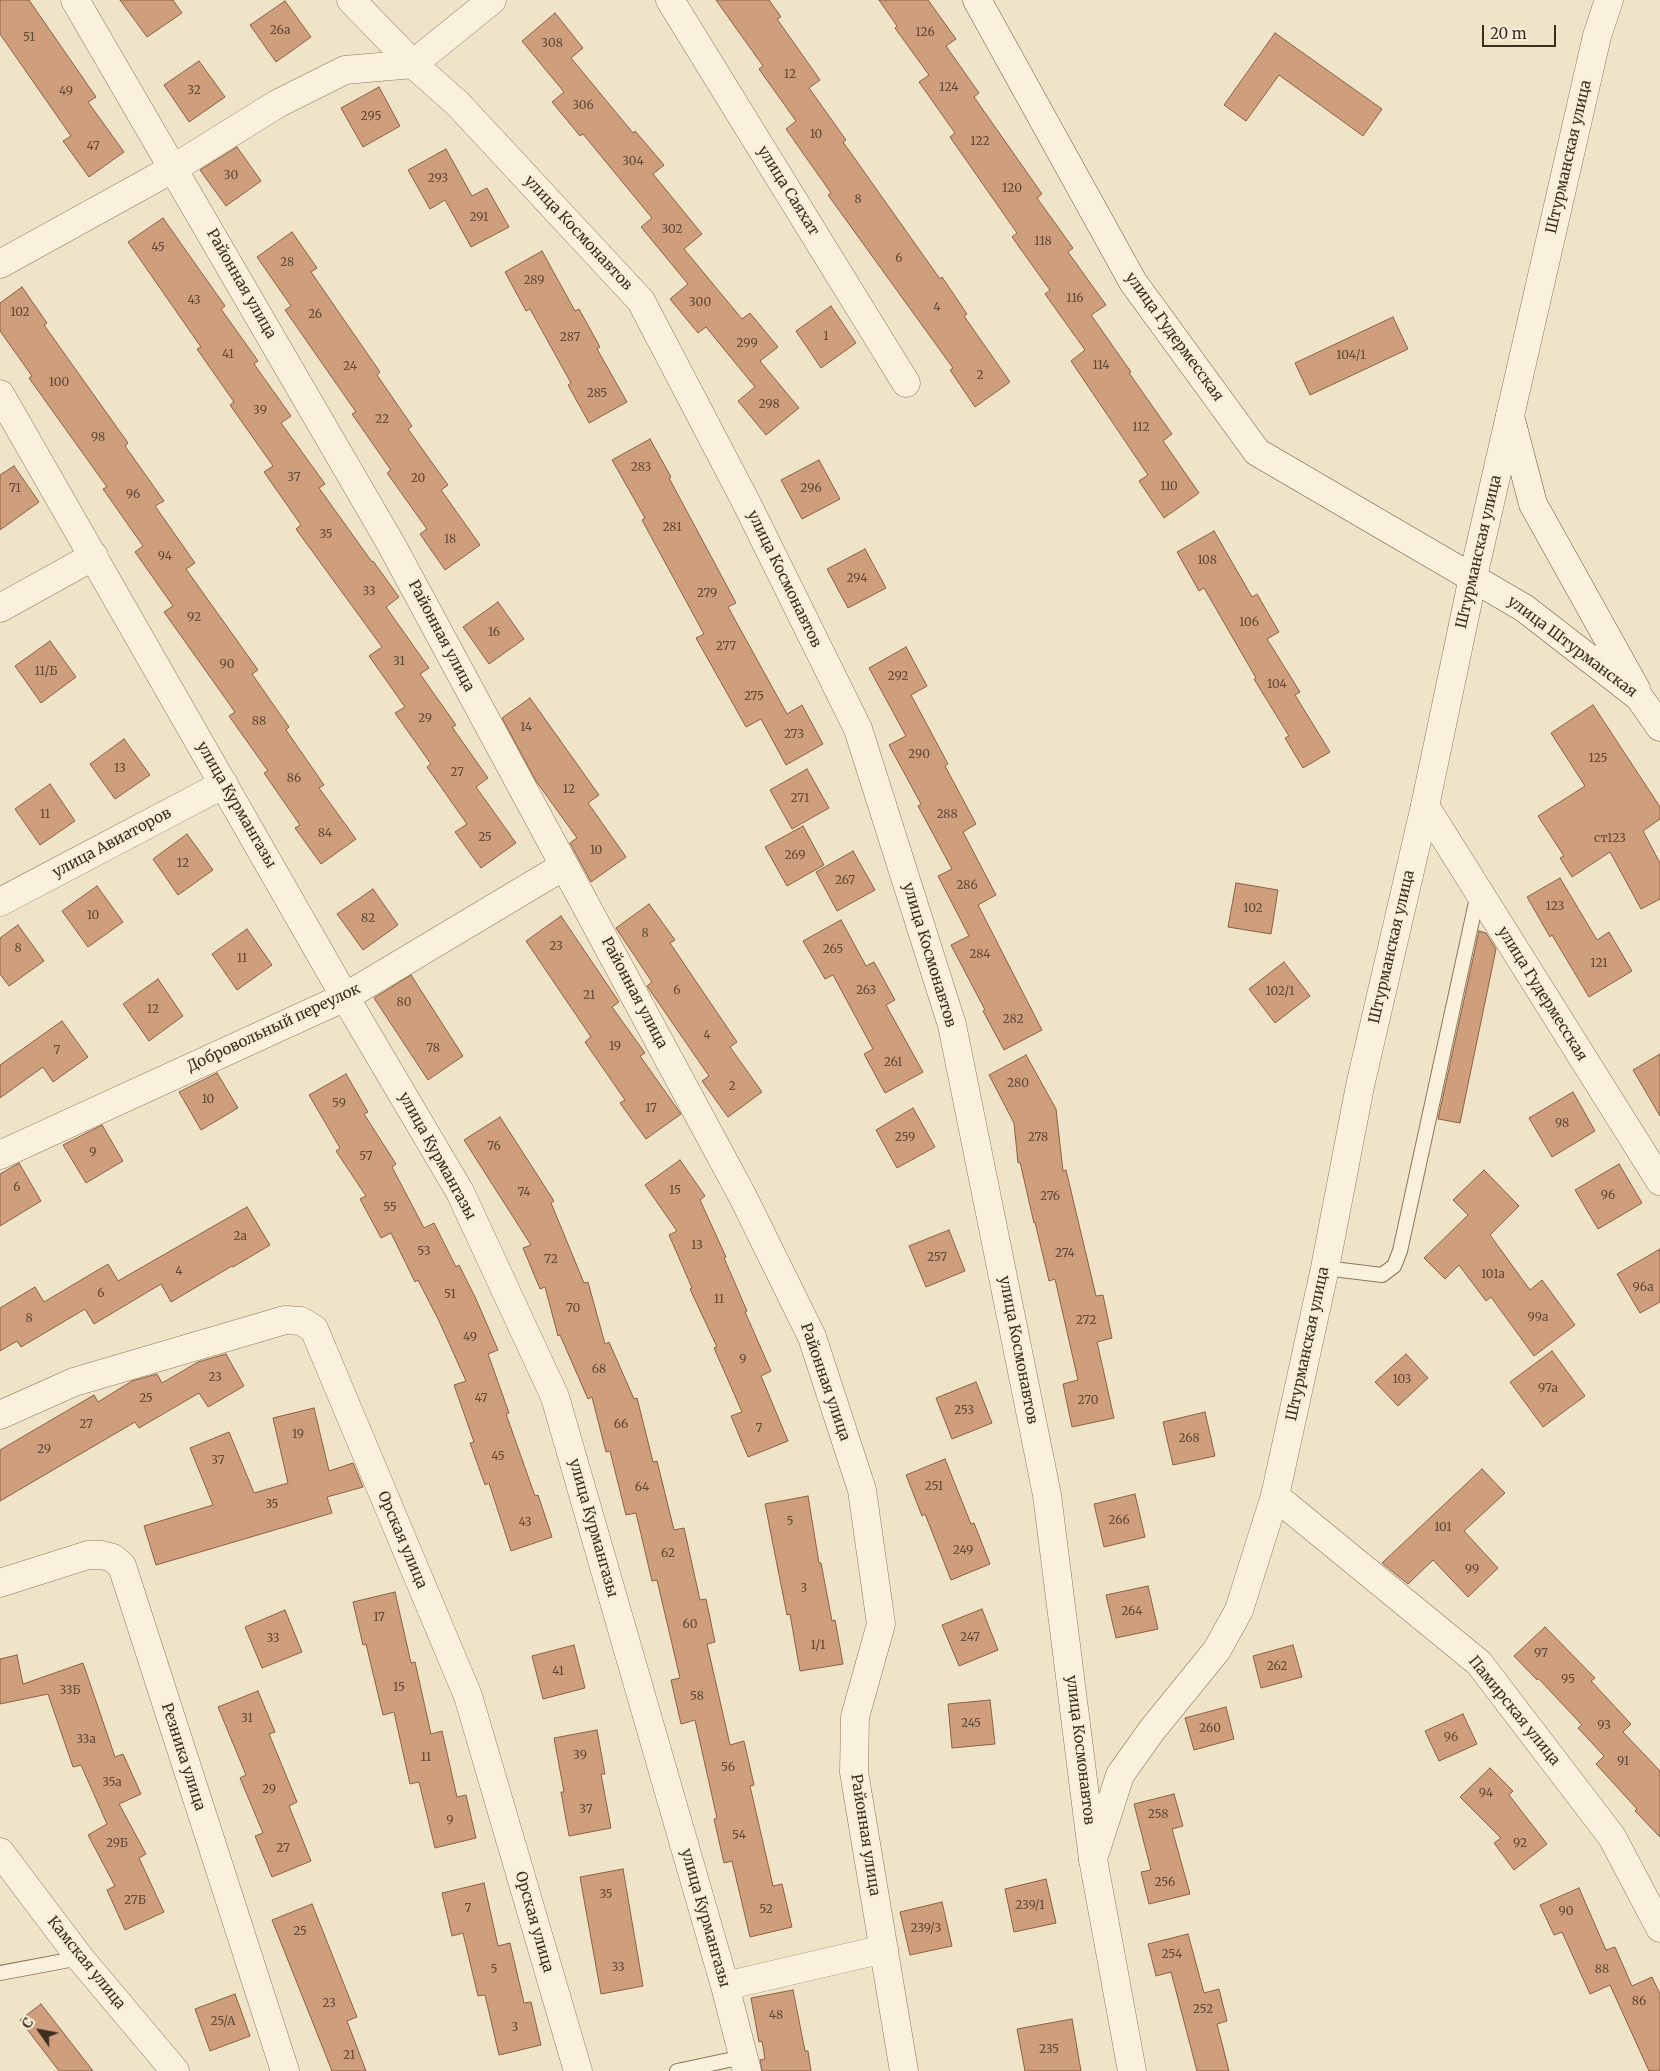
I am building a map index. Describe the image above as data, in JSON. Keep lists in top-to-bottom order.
{
  "streets": {
    "street": [
      "Штурманская улица",
      "улица Саяхат",
      "улица Космонавтов",
      "Районная улица",
      "улица Гудермесская",
      "улица Штурманская",
      "улица Курмангазы",
      "улица Авиаторов",
      "Добровольный переулок",
      "Орская улица",
      "Памирская улица",
      "Резника улица",
      "Камская улица"
    ]
  },
  "crossings": [
    ["Штурманская улица", "улица Космонавтов"],
    ["Штурманская улица", "улица Гудермесская"],
    ["Штурманская улица", "улица Штурманская"],
    ["Штурманская улица", "Памирская улица"],
    ["Районная улица", "Добровольный переулок"],
    ["улица Гудермесская", "улица Штурманская"],
    ["улица Курмангазы", "улица Авиаторов"],
    ["улица Курмангазы", "Добровольный переулок"]
  ],
  "house_numbers": [
    "26а",
    "126",
    "51",
    "308",
    "12",
    "124",
    "32",
    "49",
    "306",
    "295",
    "10",
    "122",
    "47",
    "304",
    "30",
    "293",
    "120",
    "8",
    "291",
    "302",
    "118",
    "45",
    "6",
    "28",
    "289",
    "116",
    "43",
    "300",
    "4",
    "102",
    "26",
    "1",
    "287",
    "299",
    "41",
    "104/1",
    "114",
    "24",
    "2",
    "100",
    "285",
    "298",
    "39",
    "22",
    "112",
    "98",
    "283",
    "37",
    "20",
    "110",
    "71",
    "296",
    "96",
    "281",
    "35",
    "18",
    "94",
    "108",
    "294",
    "33",
    "279",
    "92",
    "106",
    "16",
    "277",
    "31",
    "90",
    "11/Б",
    "292",
    "104",
    "275",
    "29",
    "88",
    "14",
    "273",
    "290",
    "125",
    "13",
    "27",
    "86",
    "12",
    "271",
    "11",
    "288",
    "84",
    "25",
    "ст123",
    "10",
    "269",
    "12",
    "267",
    "286",
    "123",
    "102",
    "10",
    "82",
    "8",
    "23",
    "8",
    "265",
    "284",
    "11",
    "121",
    "6",
    "263",
    "102/1",
    "21",
    "80",
    "12",
    "282",
    "4",
    "19",
    "78",
    "7",
    "261",
    "280",
    "2",
    "10",
    "59",
    "17",
    "98",
    "259",
    "278",
    "76",
    "9",
    "57",
    "6",
    "15",
    "74",
    "96",
    "276",
    "55",
    "2а",
    "13",
    "53",
    "274",
    "257",
    "72",
    "4",
    "101а",
    "96а",
    "6",
    "51",
    "11",
    "70",
    "99а",
    "8",
    "272",
    "49",
    "9",
    "68",
    "23",
    "103",
    "97а",
    "25",
    "47",
    "270",
    "253",
    "27",
    "66",
    "7",
    "19",
    "268",
    "29",
    "45",
    "37",
    "251",
    "64",
    "35",
    "266",
    "5",
    "43",
    "101",
    "249",
    "62",
    "99",
    "3",
    "264",
    "17",
    "60",
    "247",
    "33",
    "1/1",
    "97",
    "262",
    "41",
    "95",
    "15",
    "33Б",
    "58",
    "31",
    "245",
    "93",
    "260",
    "96",
    "33а",
    "39",
    "11",
    "91",
    "56",
    "35а",
    "29",
    "94",
    "37",
    "258",
    "9",
    "54",
    "29Б",
    "92",
    "27",
    "256",
    "35",
    "27Б",
    "239/1",
    "7",
    "52",
    "90",
    "239/3",
    "25",
    "254",
    "33",
    "5",
    "88",
    "86",
    "23",
    "252",
    "48",
    "25/А",
    "3",
    "235",
    "21"
  ],
  "scale_bar": "20 m",
  "north": "top left"
}
